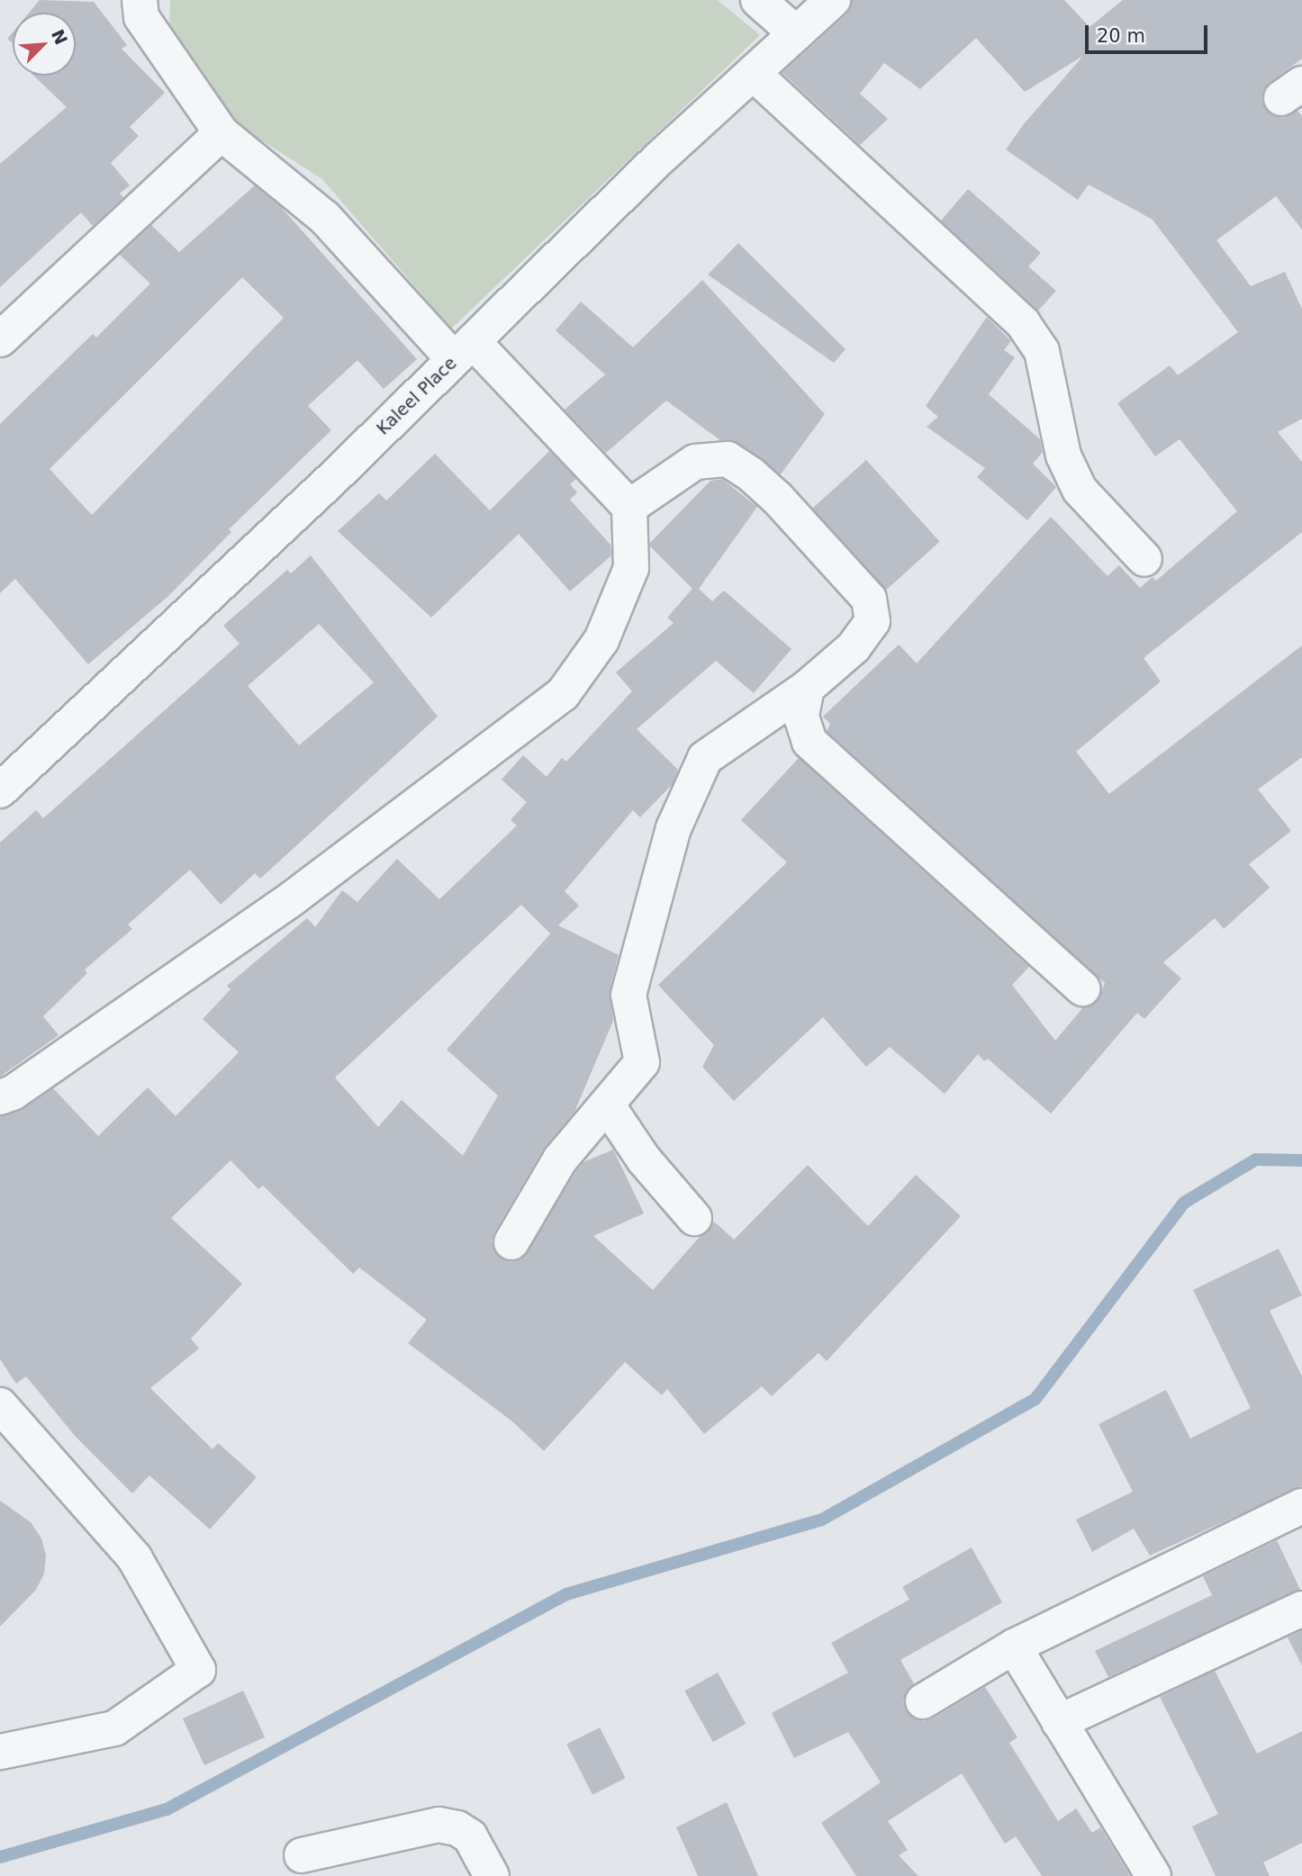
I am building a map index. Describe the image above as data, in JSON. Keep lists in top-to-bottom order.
{
  "streets": {
    "street": ["Kaleel Place"]
  },
  "scale_bar": "20 m",
  "north": "top right"
}
